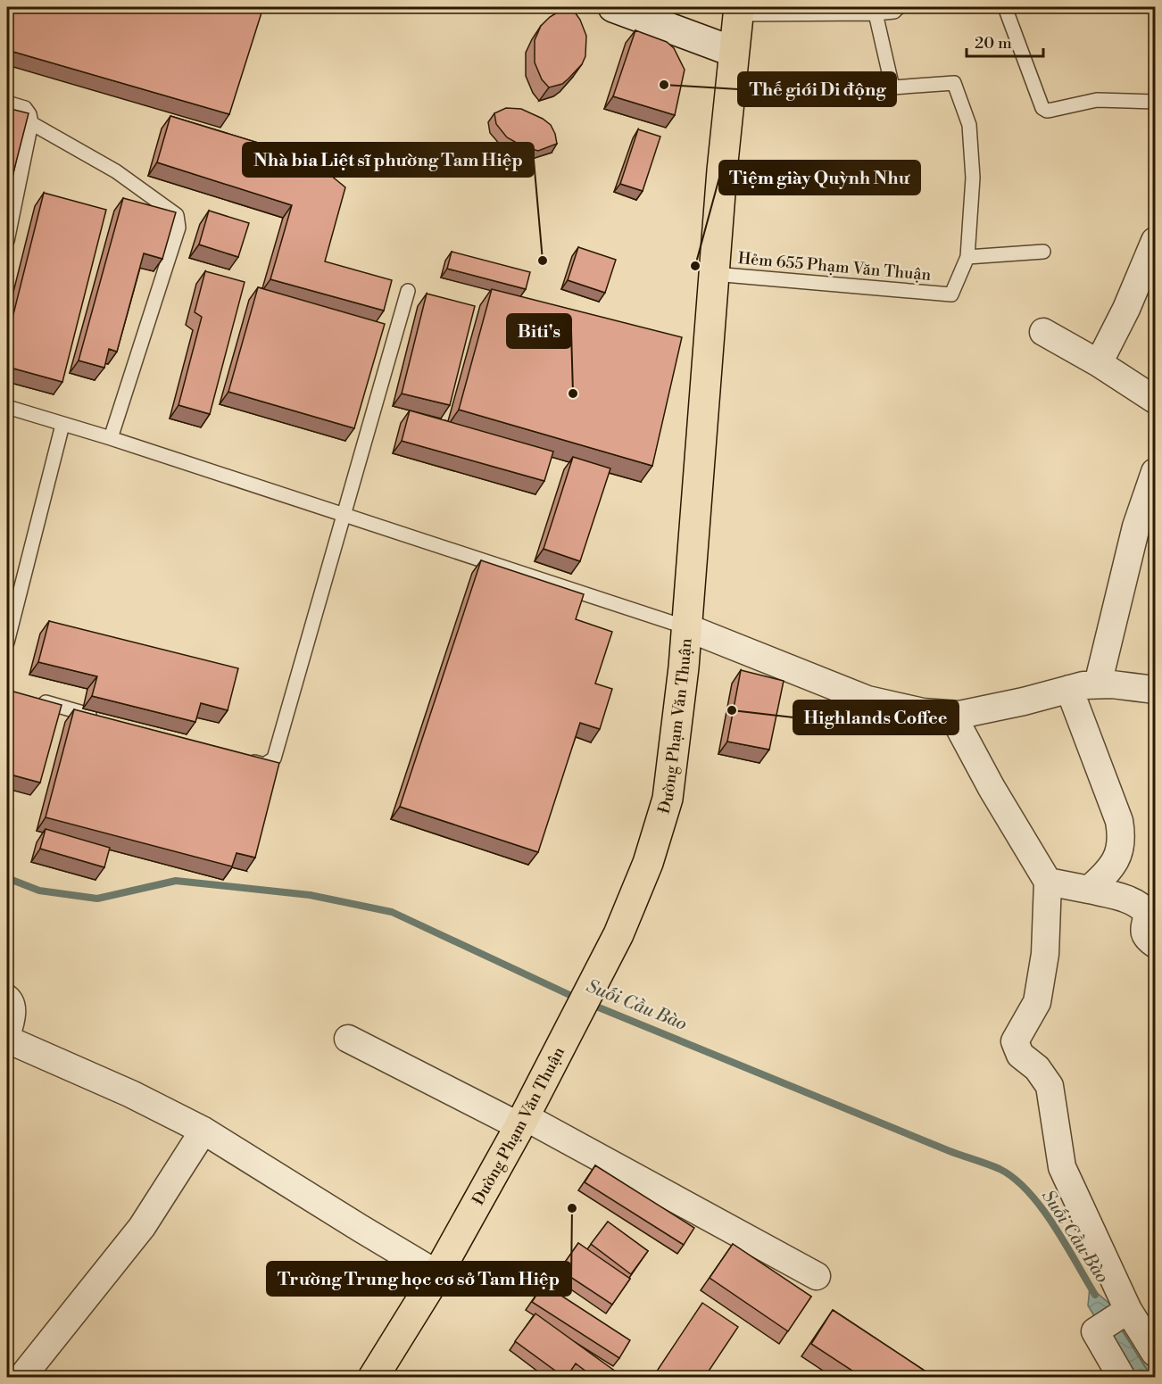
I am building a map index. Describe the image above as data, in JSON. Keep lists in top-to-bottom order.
{
  "streets": {
    "main road": ["Đường Phạm Văn Thuận"],
    "lane": ["Hẻm 655 Phạm Văn Thuận"]
  },
  "crossings": [
    ["Hẻm 655 Phạm Văn Thuận", "Đường Phạm Văn Thuận"]
  ],
  "water": ["Suối Cầu Bào"],
  "places": [
    "Thế giới Di động",
    "Nhà bia Liệt sĩ phường Tam Hiệp",
    "Tiệm giày Quỳnh Như",
    "Biti's",
    "Highlands Coffee",
    "Trường Trung học cơ sở Tam Hiệp"
  ],
  "scale_bar": "20 m"
}
